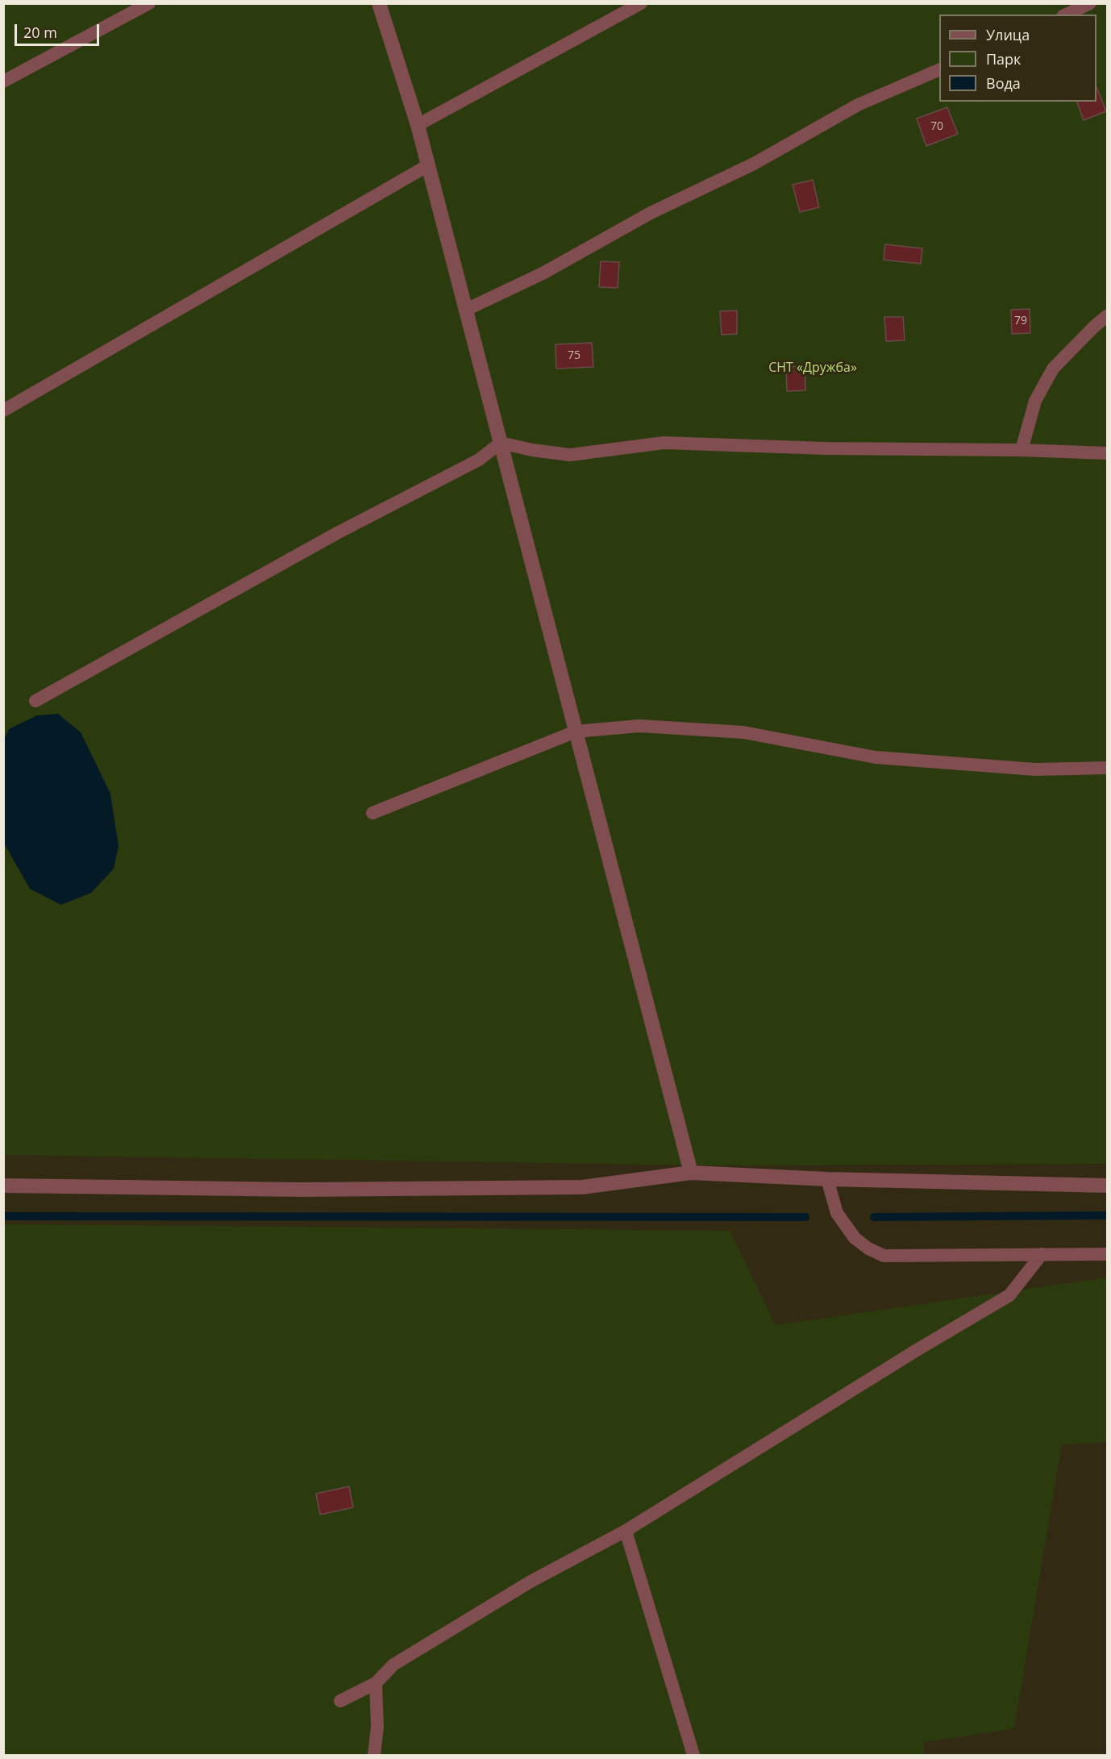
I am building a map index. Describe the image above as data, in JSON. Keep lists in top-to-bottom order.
{
  "parks": ["СНТ «Дружба»"],
  "house_numbers": ["70", "79", "75"],
  "legend": ["Улица", "Парк", "Вода"],
  "scale_bar": "20 m"
}
